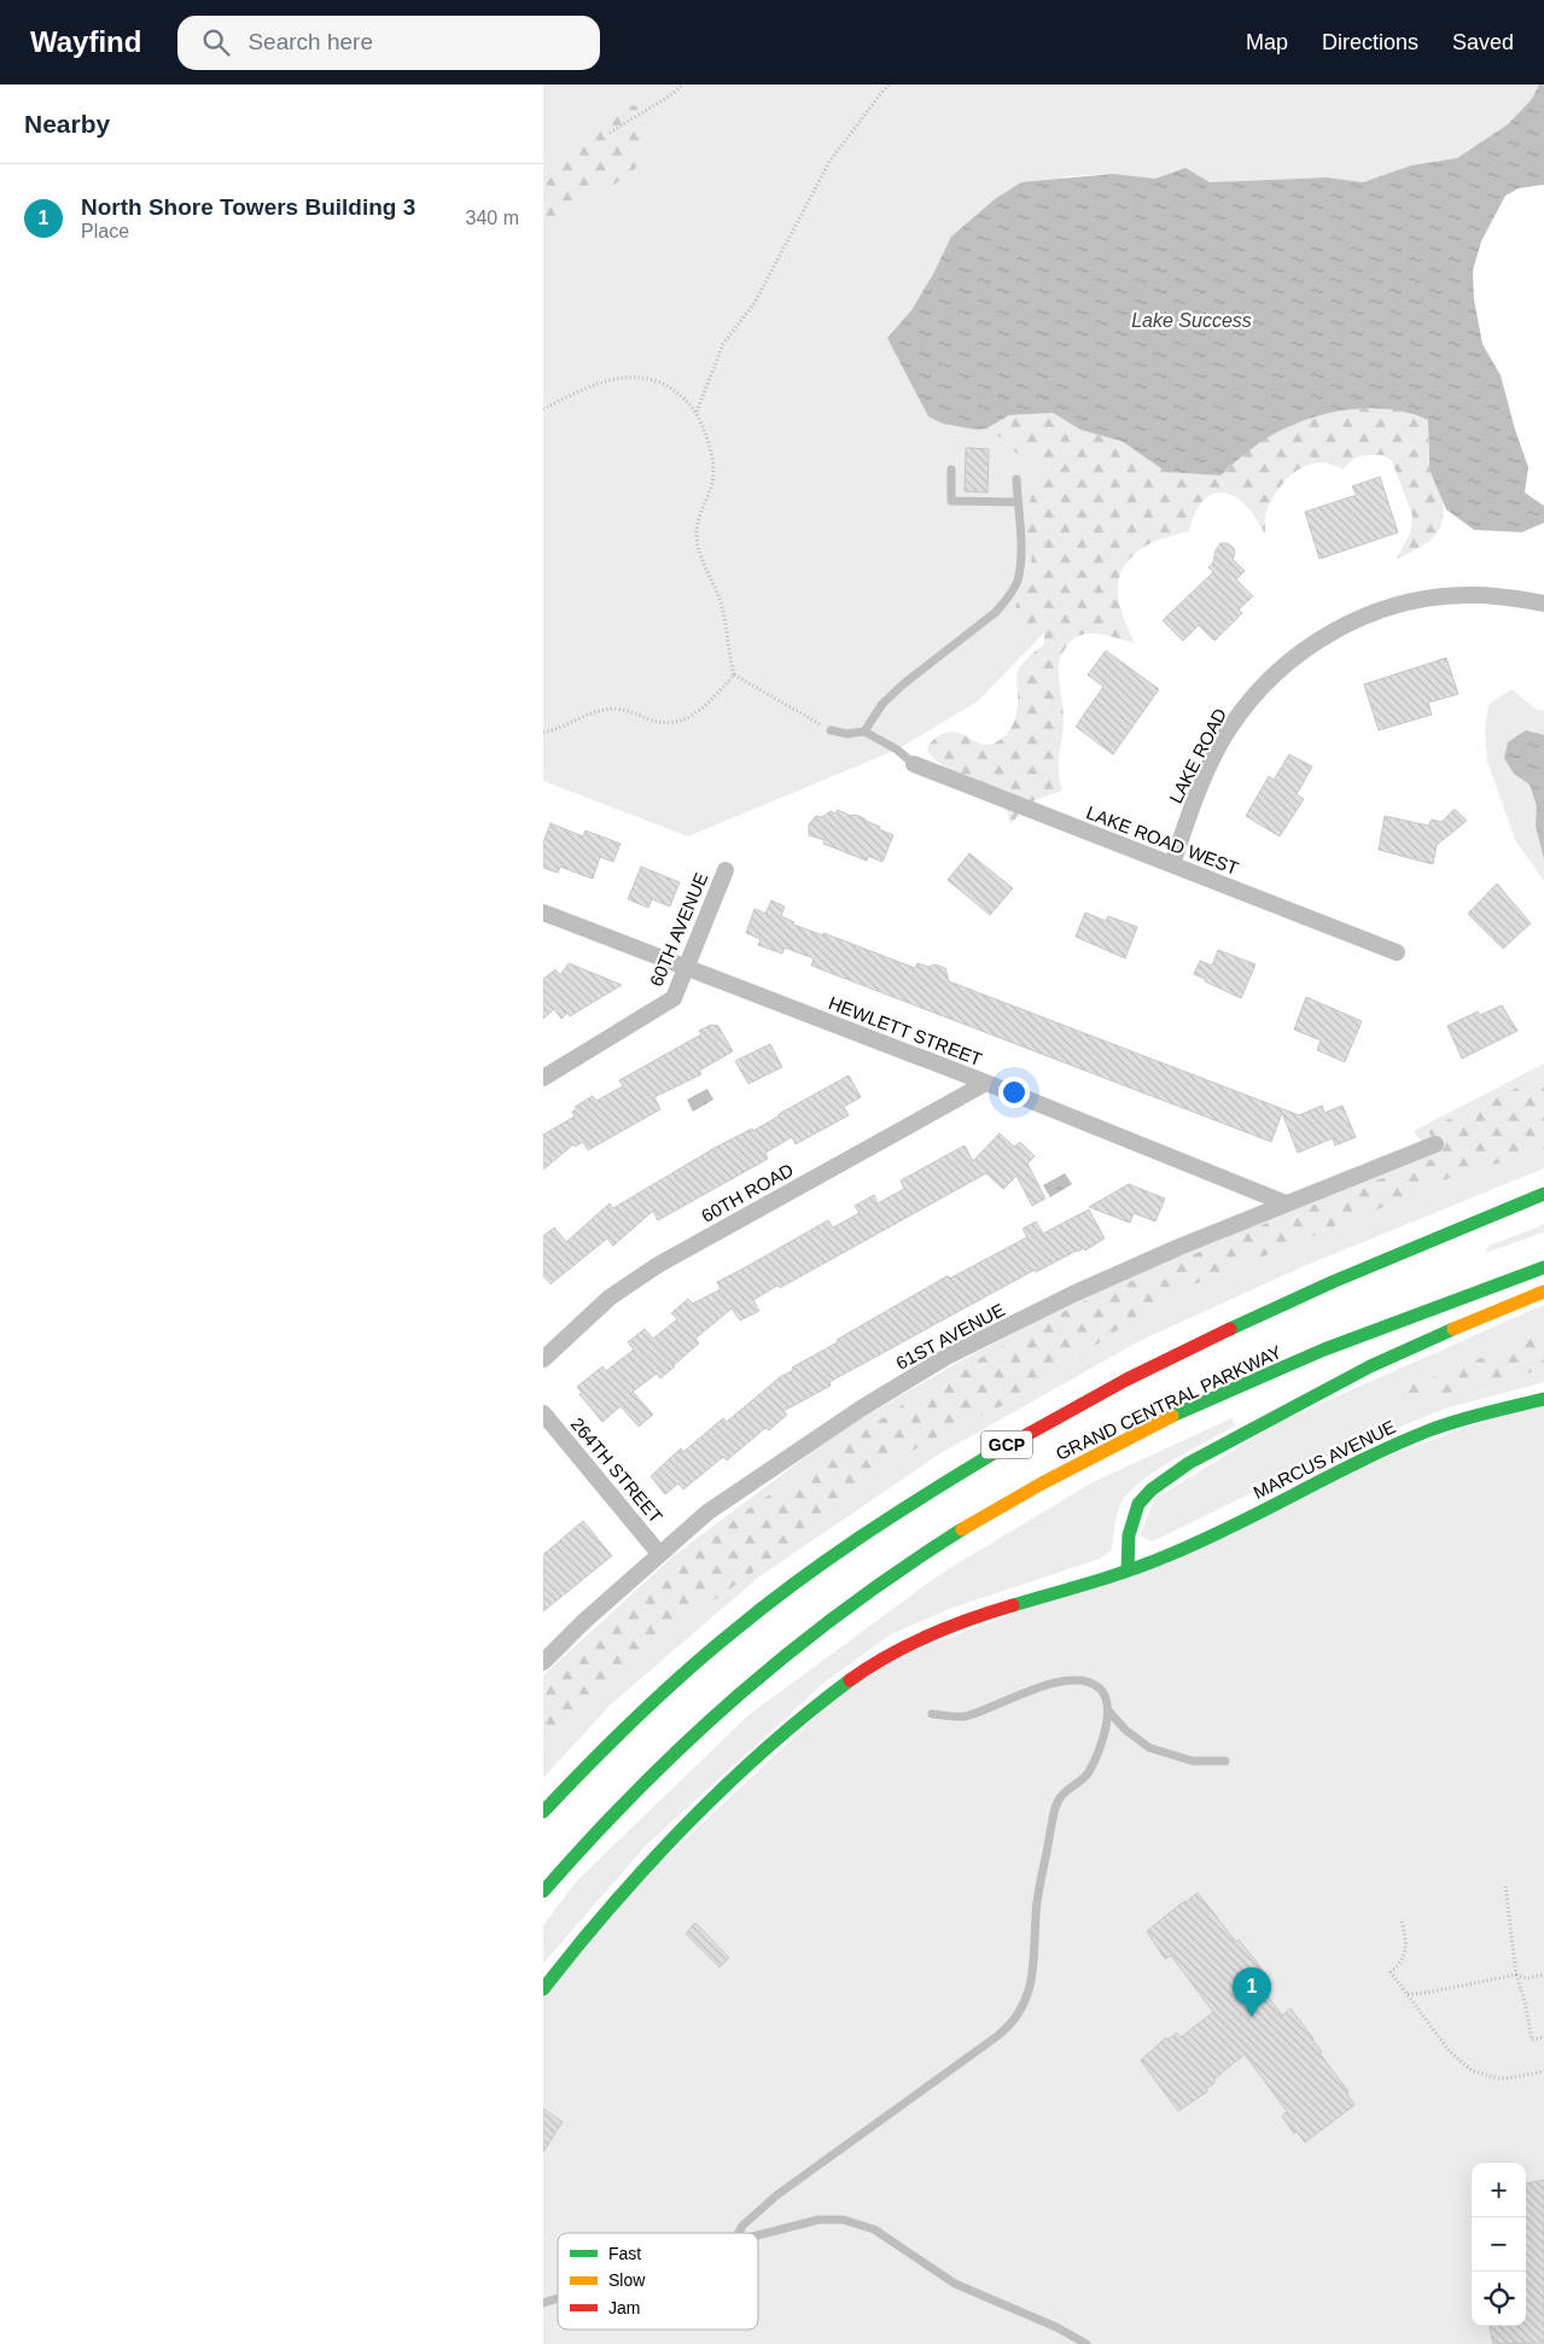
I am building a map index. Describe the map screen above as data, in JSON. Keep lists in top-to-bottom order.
{
  "streets": {
    "main road": ["GRAND CENTRAL PARKWAY", "GCP", "MARCUS AVENUE"],
    "street": [
      "LAKE ROAD",
      "LAKE ROAD WEST",
      "60TH AVENUE",
      "HEWLETT STREET",
      "60TH ROAD",
      "61ST AVENUE",
      "264TH STREET"
    ]
  },
  "crossings": [
    ["LAKE ROAD", "LAKE ROAD WEST"],
    ["60TH AVENUE", "HEWLETT STREET"],
    ["HEWLETT STREET", "60TH ROAD"],
    ["HEWLETT STREET", "61ST AVENUE"],
    ["61ST AVENUE", "264TH STREET"]
  ],
  "water": ["Lake Success"],
  "legend": ["Fast", "Slow", "Jam"],
  "page": {
    "header": "Wayfind",
    "search": "Search here",
    "nav": ["Map", "Directions", "Saved"],
    "heading": "Nearby",
    "list": [
      {
        "mark": "1",
        "name": "North Shore Towers Building 3",
        "note": "Place",
        "value": "340 m"
      }
    ],
    "pins": "1",
    "map_buttons": ["+", "−"]
  }
}
